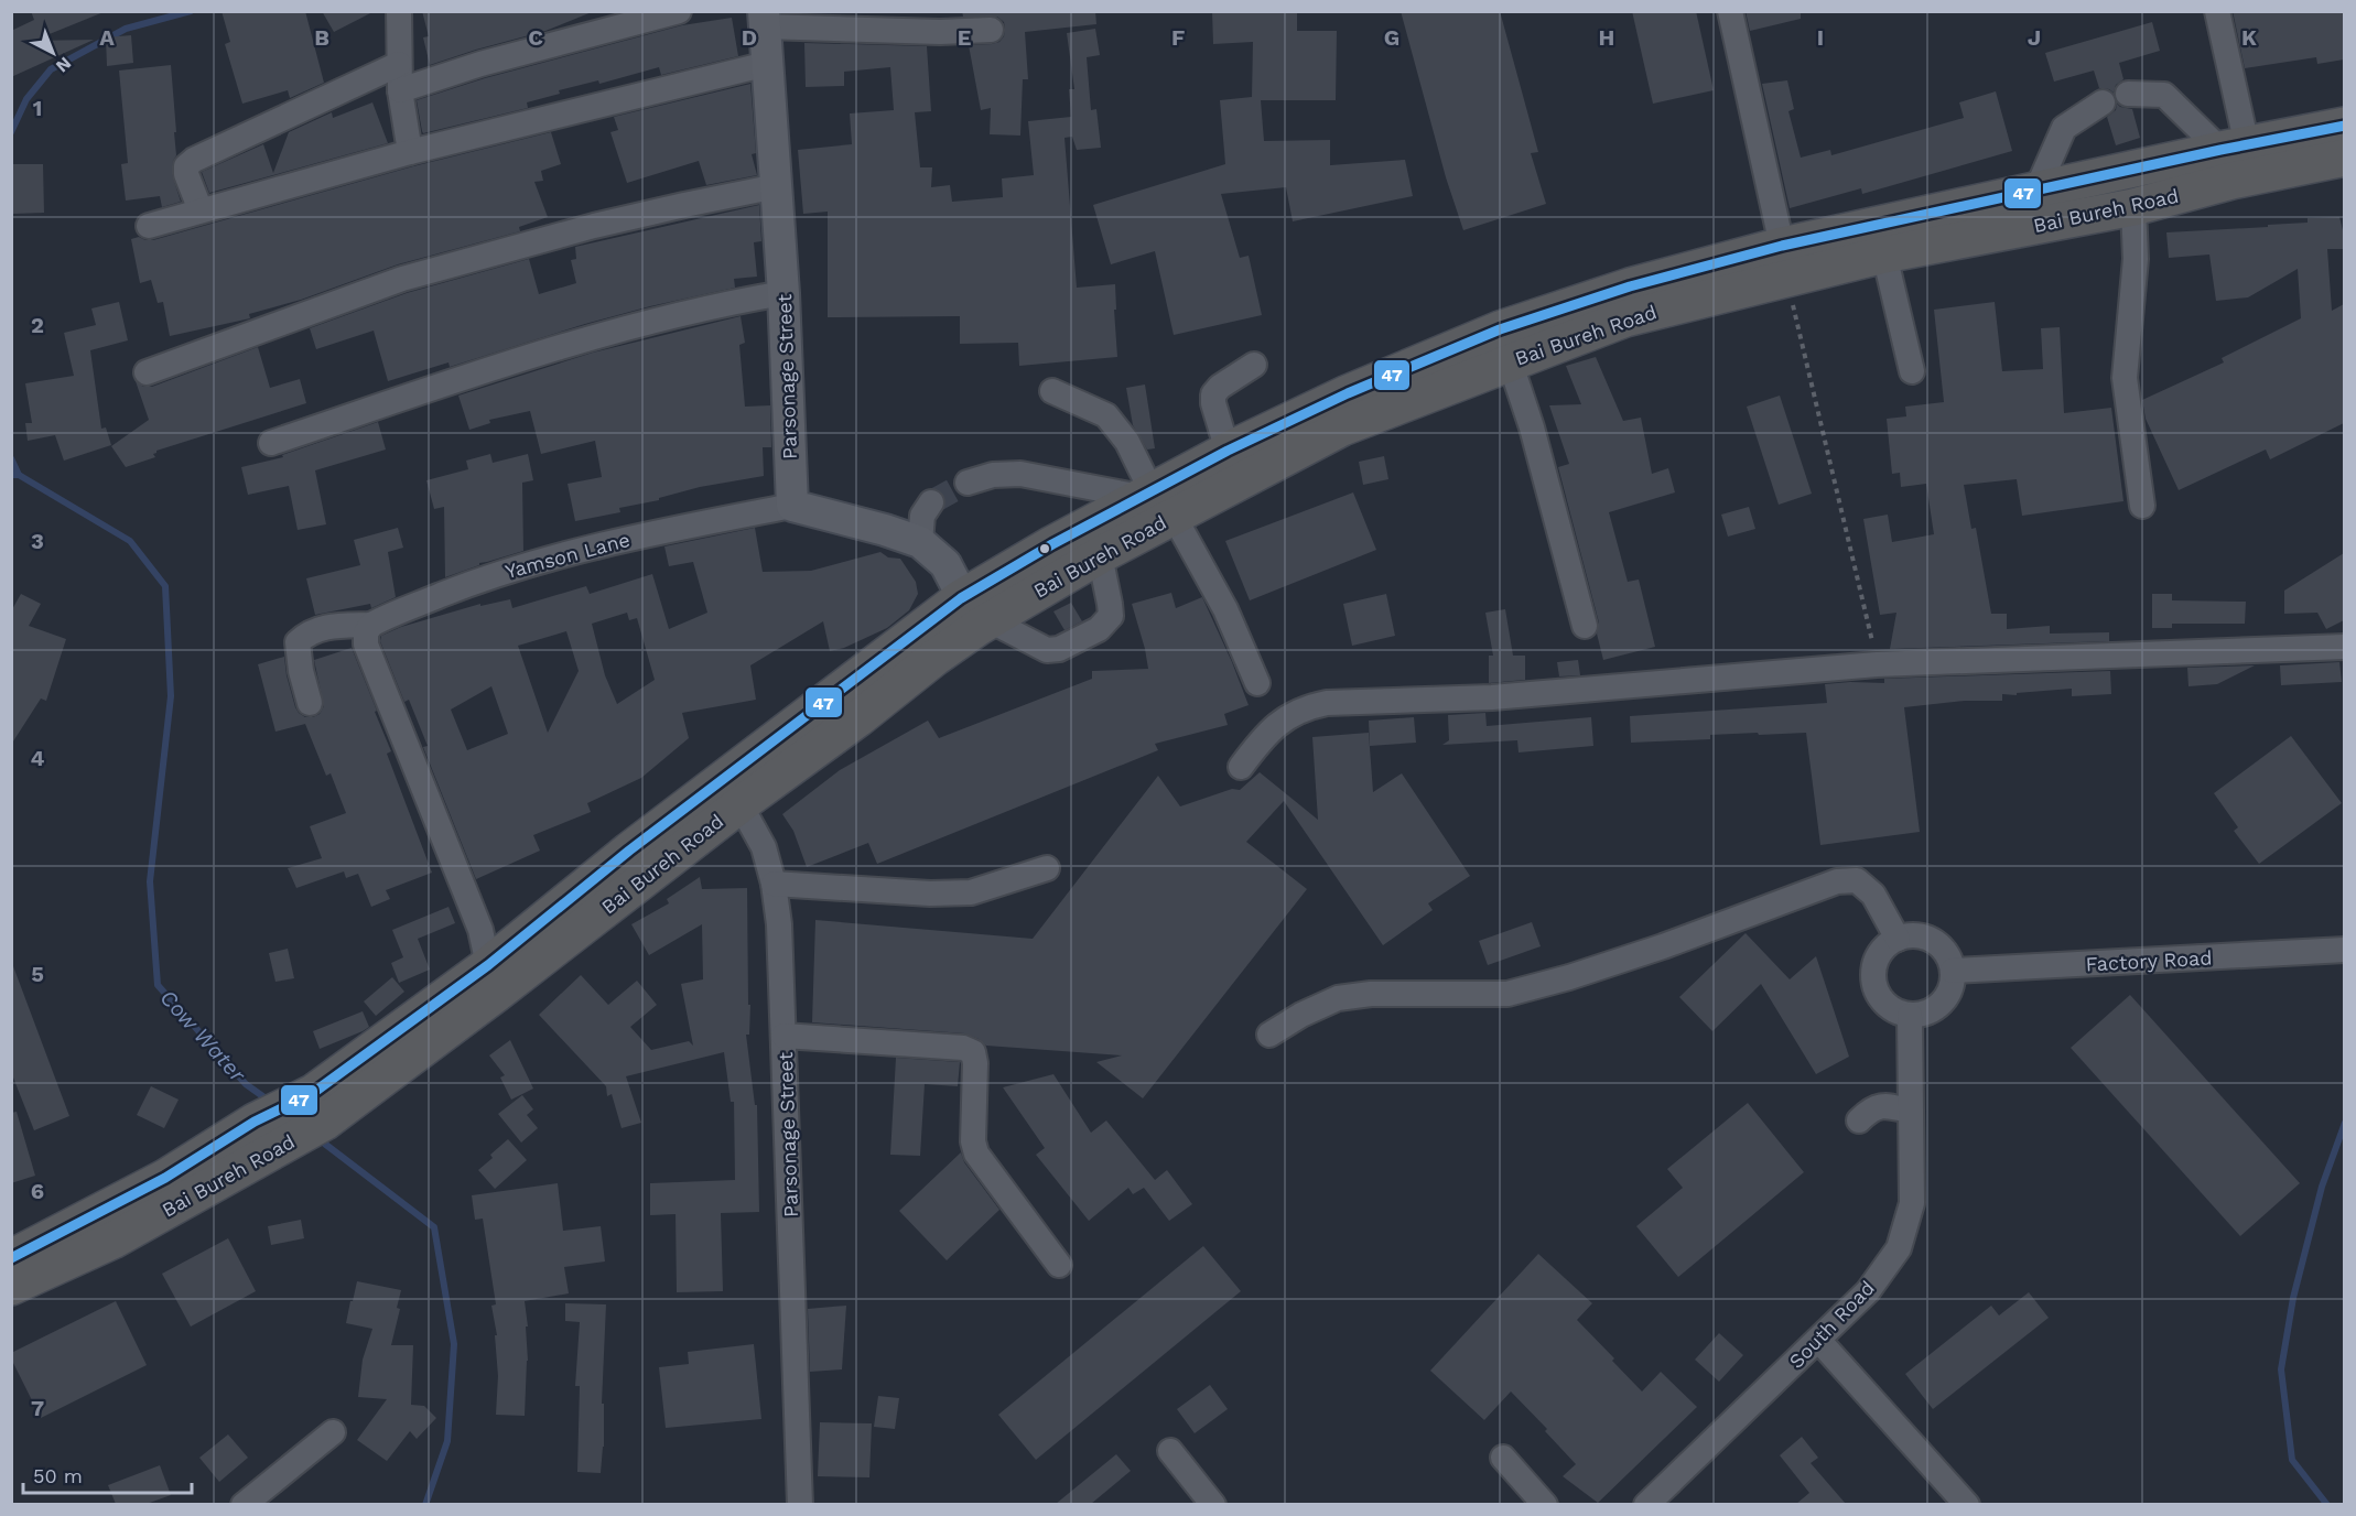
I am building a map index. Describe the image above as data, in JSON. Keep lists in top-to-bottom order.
{
  "streets": {
    "highway": ["Bai Bureh Road"],
    "main road": ["Parsonage Street"],
    "street": ["Yamson Lane", "Factory Road", "South Road"]
  },
  "crossings": [
    ["Bai Bureh Road", "Parsonage Street"],
    ["Parsonage Street", "Yamson Lane"],
    ["Factory Road", "South Road"]
  ],
  "water": ["Cow Water"],
  "lines": ["transit line 47"],
  "scale_bar": "50 m",
  "north": "bottom right",
  "grid": {
    "columns": [
      "A",
      "B",
      "C",
      "D",
      "E",
      "F",
      "G",
      "H",
      "I",
      "J",
      "K"
    ],
    "rows": [
      "1",
      "2",
      "3",
      "4",
      "5",
      "6",
      "7"
    ]
  }
}
